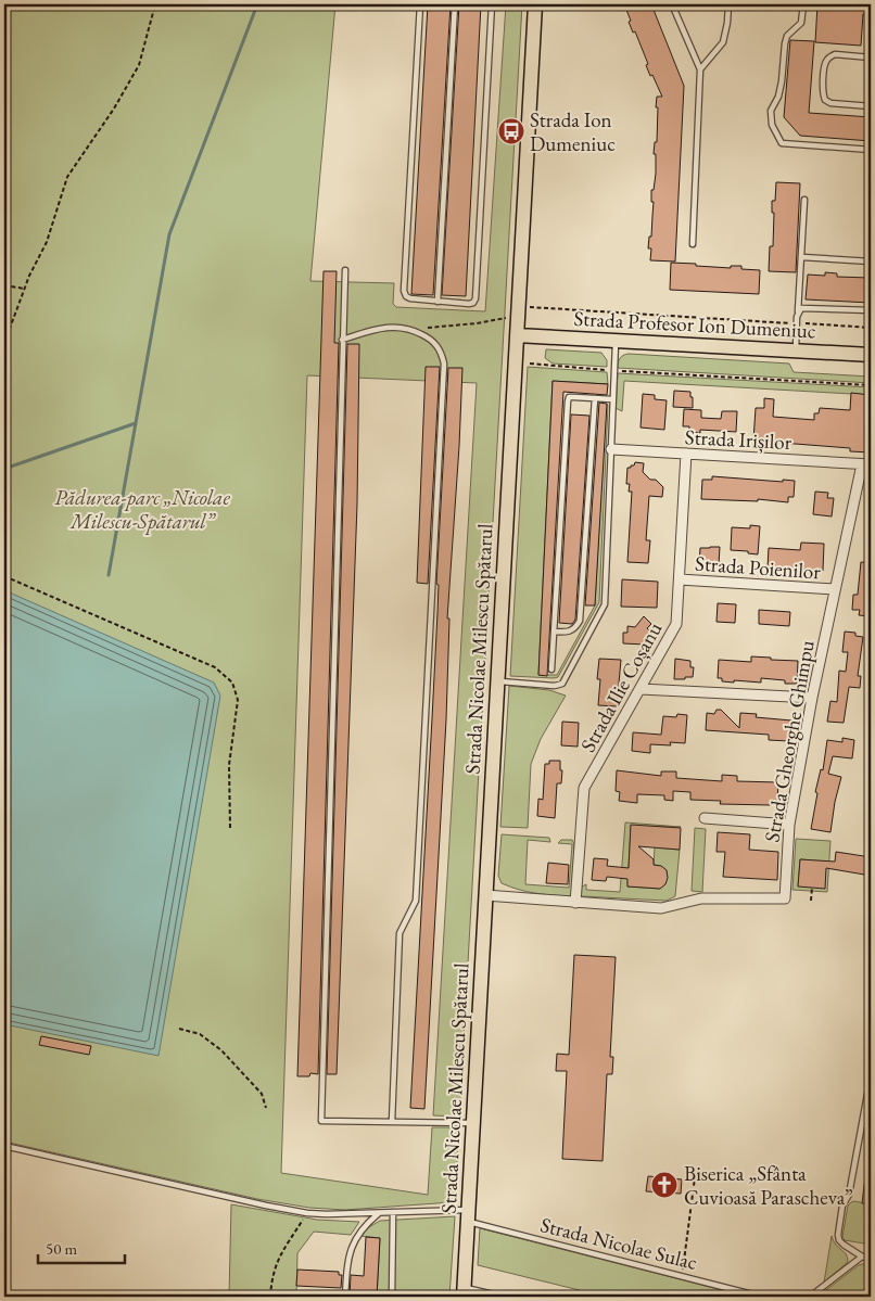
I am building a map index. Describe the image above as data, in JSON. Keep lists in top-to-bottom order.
{
  "streets": {
    "main road": ["Strada Profesor Ion Dumeniuc", "Strada Nicolae Milescu Spătarul"],
    "street": [
      "Strada Irișilor",
      "Strada Poienilor",
      "Strada Ilie Coșanu",
      "Strada Gheorghe Ghimpu"
    ],
    "lane": ["Strada Nicolae Sulac"]
  },
  "crossings": [
    ["Strada Profesor Ion Dumeniuc", "Strada Nicolae Milescu Spătarul"],
    ["Strada Irișilor", "Strada Ilie Coșanu"],
    ["Strada Irișilor", "Strada Gheorghe Ghimpu"],
    ["Strada Poienilor", "Strada Ilie Coșanu"],
    ["Strada Poienilor", "Strada Gheorghe Ghimpu"],
    ["Strada Nicolae Milescu Spătarul", "Strada Gheorghe Ghimpu"],
    ["Strada Nicolae Milescu Spătarul", "Strada Nicolae Sulac"],
    ["Strada Ilie Coșanu", "Strada Gheorghe Ghimpu"]
  ],
  "parks": ["Pădurea-parc „Nicolae Milescu-Spătarul”"],
  "places": {
    "bus stop": ["Strada Ion Dumeniuc"],
    "church": ["Biserica „Sfânta Cuvioasă Parascheva”"]
  },
  "scale_bar": "50 m"
}
